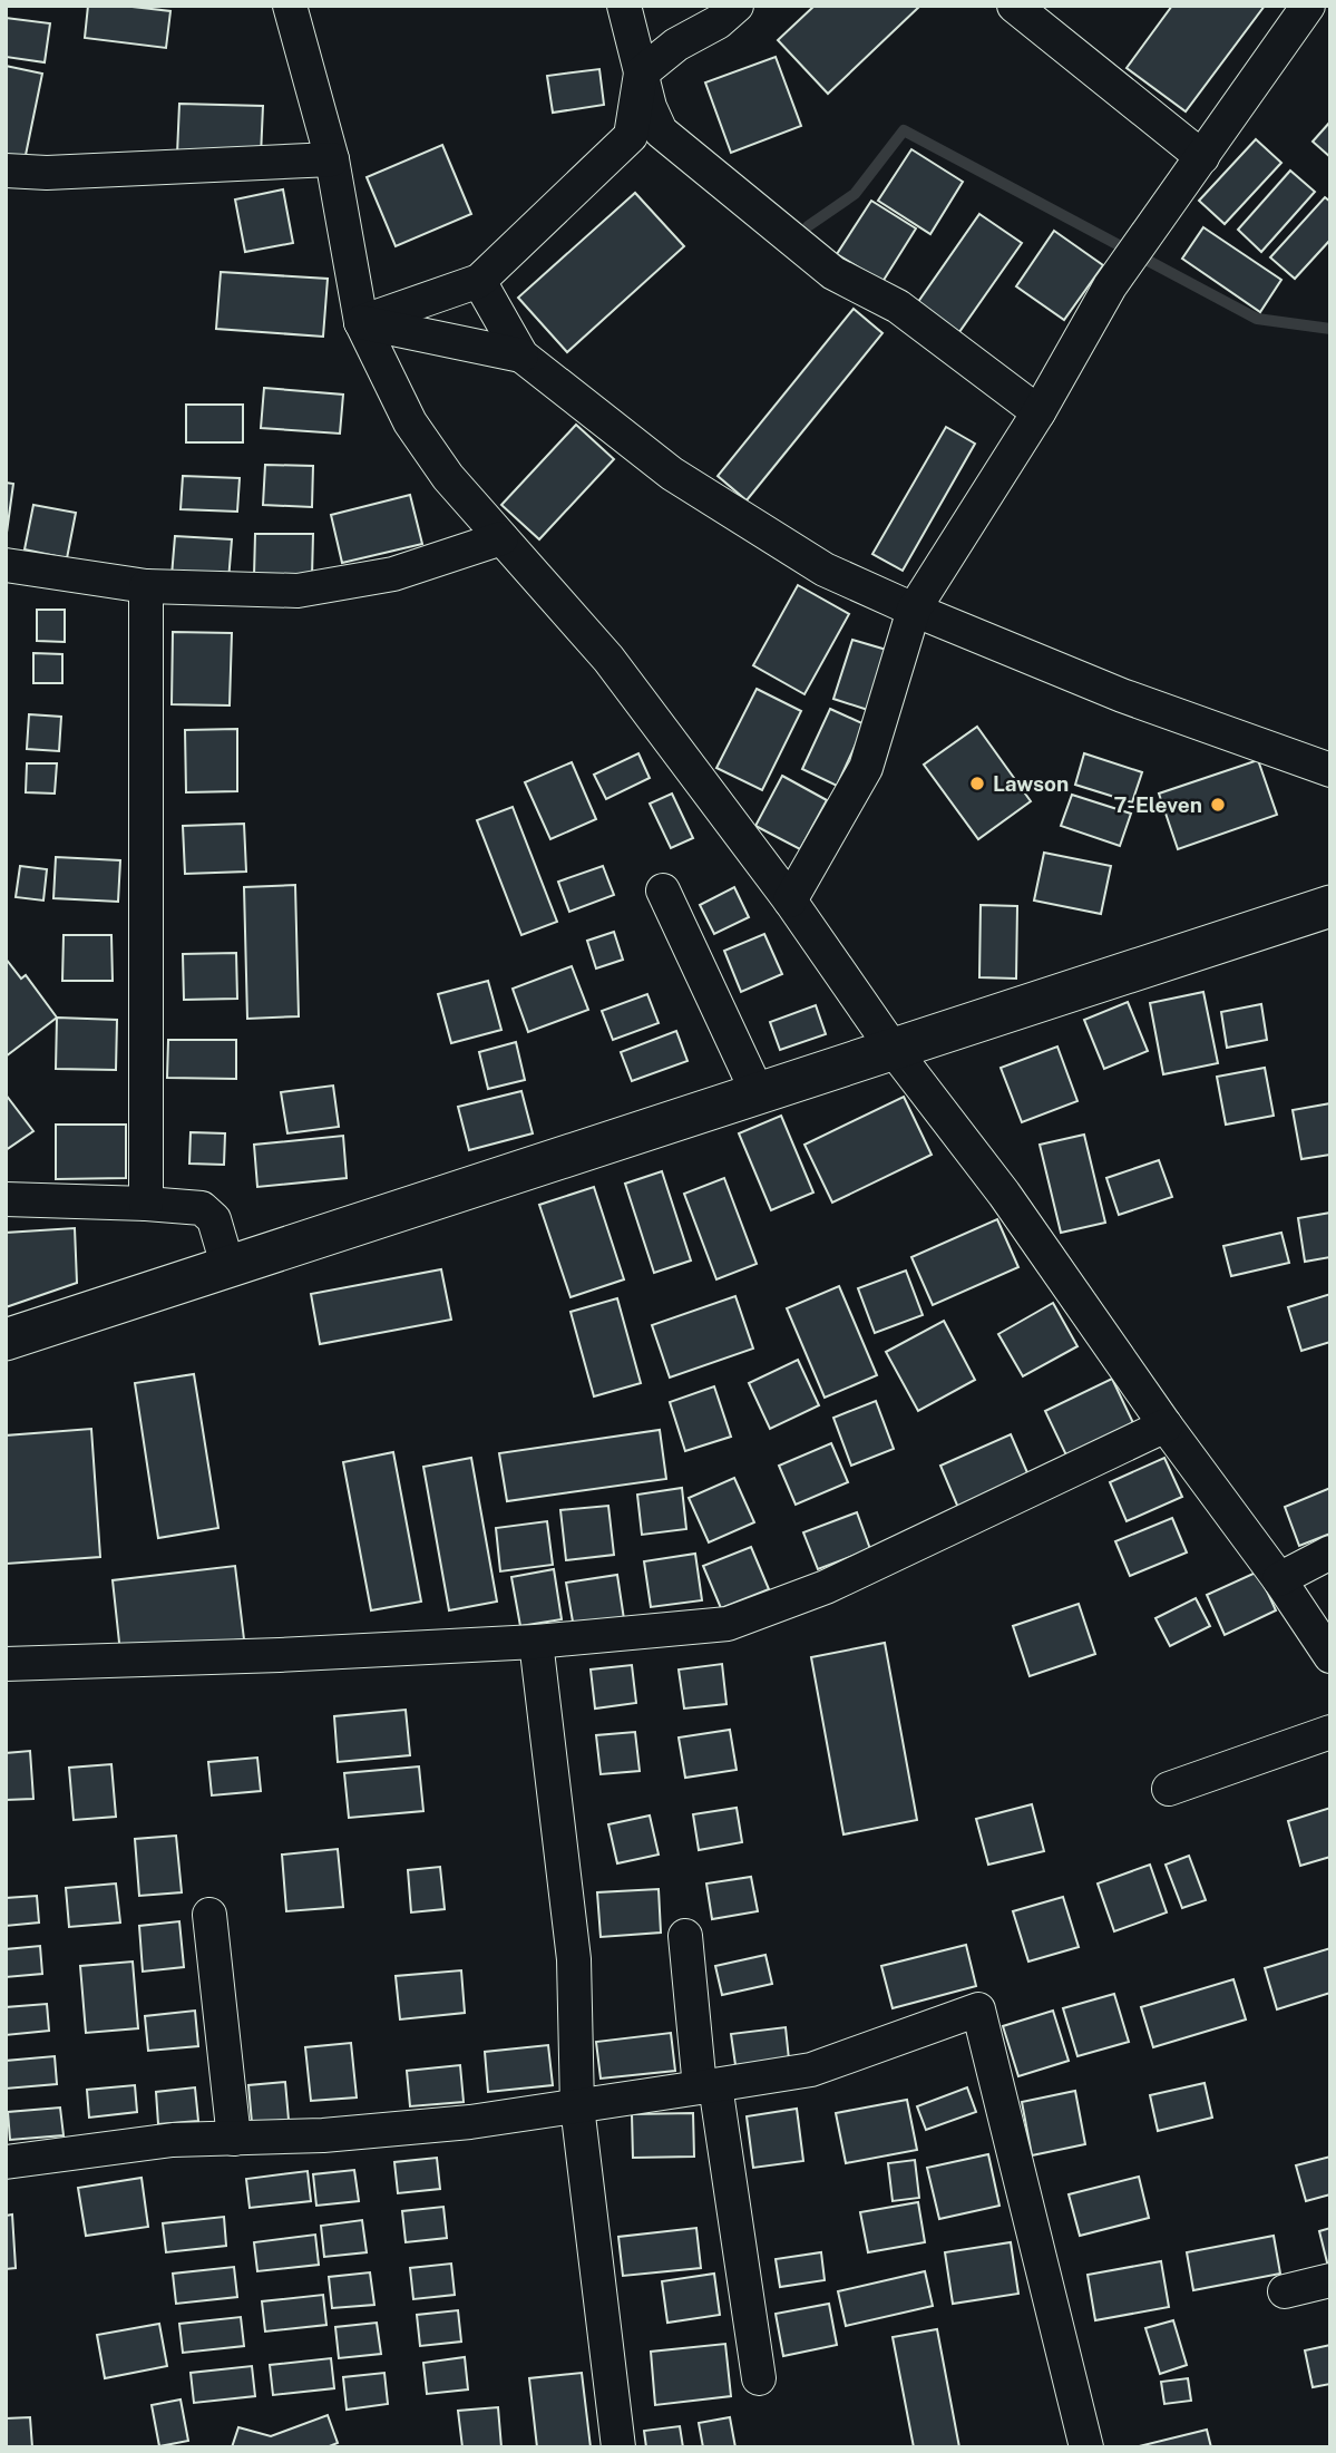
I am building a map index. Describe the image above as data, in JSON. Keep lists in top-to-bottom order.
{
  "places": ["Lawson", "7-Eleven"]
}
